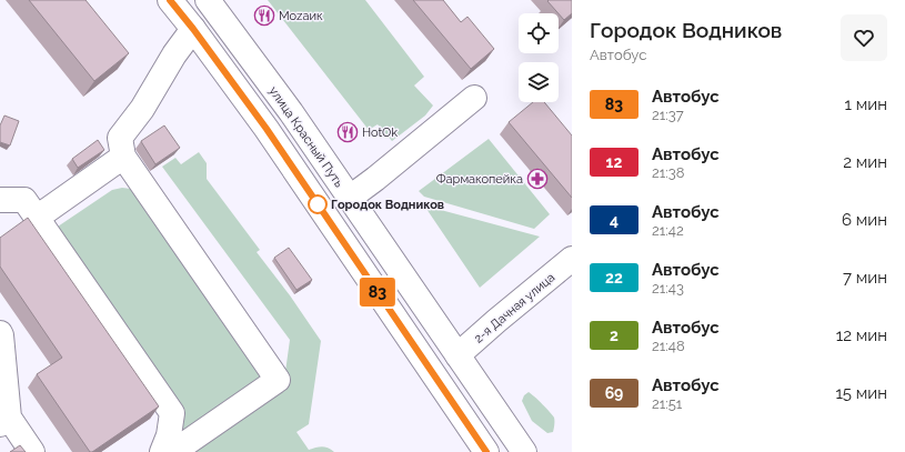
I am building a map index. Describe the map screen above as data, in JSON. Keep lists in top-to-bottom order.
{
  "streets": {
    "main road": ["улица Красный Путь", "2-я Дачная улица"]
  },
  "crossings": [
    ["улица Красный Путь", "2-я Дачная улица"]
  ],
  "places": {
    "restaurant": ["Mozaик", "HotOk"],
    "pharmacy": ["Фармакопейка"],
    "other": ["Городок Водников"]
  },
  "lines": ["bus line 83"],
  "page": {
    "on_map": "83",
    "heading": ["Городок Водников", "Автобус"],
    "list": [
      {
        "mark": "83",
        "name": "Автобус",
        "note": "21:37",
        "value": "1 мин"
      },
      {
        "mark": "12",
        "name": "Автобус",
        "note": "21:38",
        "value": "2 мин"
      },
      {
        "mark": "4",
        "name": "Автобус",
        "note": "21:42",
        "value": "6 мин"
      },
      {
        "mark": "22",
        "name": "Автобус",
        "note": "21:43",
        "value": "7 мин"
      },
      {
        "mark": "2",
        "name": "Автобус",
        "note": "21:48",
        "value": "12 мин"
      },
      {
        "mark": "69",
        "name": "Автобус",
        "note": "21:51",
        "value": "15 мин"
      }
    ]
  }
}
